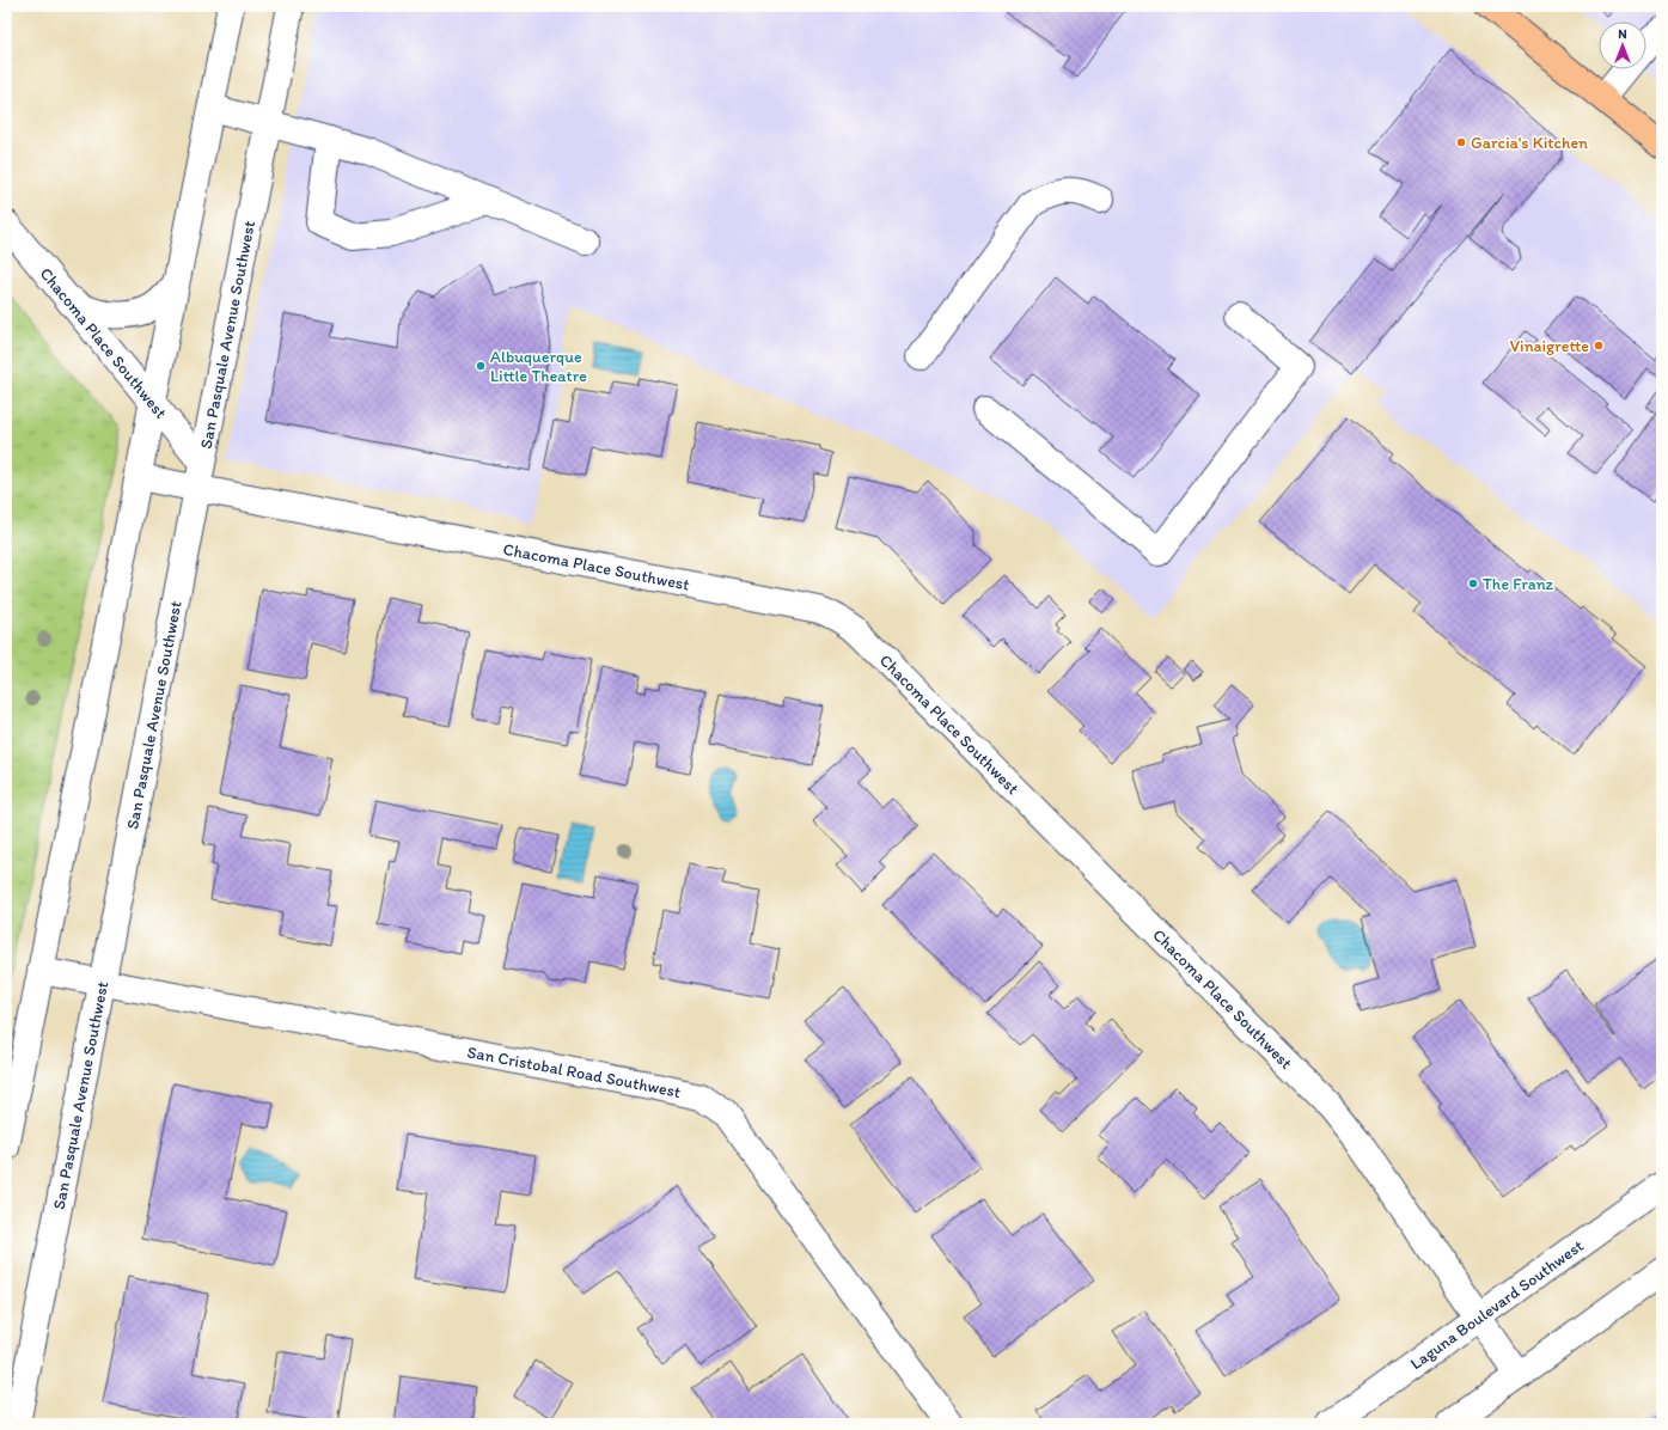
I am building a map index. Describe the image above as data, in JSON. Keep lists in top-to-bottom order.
{
  "streets": {
    "street": [
      "San Pasquale Avenue Southwest",
      "Chacoma Place Southwest",
      "San Cristobal Road Southwest",
      "Laguna Boulevard Southwest"
    ]
  },
  "crossings": [
    ["San Pasquale Avenue Southwest", "Chacoma Place Southwest"],
    ["San Pasquale Avenue Southwest", "San Cristobal Road Southwest"],
    ["Chacoma Place Southwest", "Laguna Boulevard Southwest"]
  ],
  "places": [
    "Garcia's Kitchen",
    "Vinaigrette",
    "Albuquerque Little Theatre",
    "The Franz"
  ],
  "north": "top"
}
